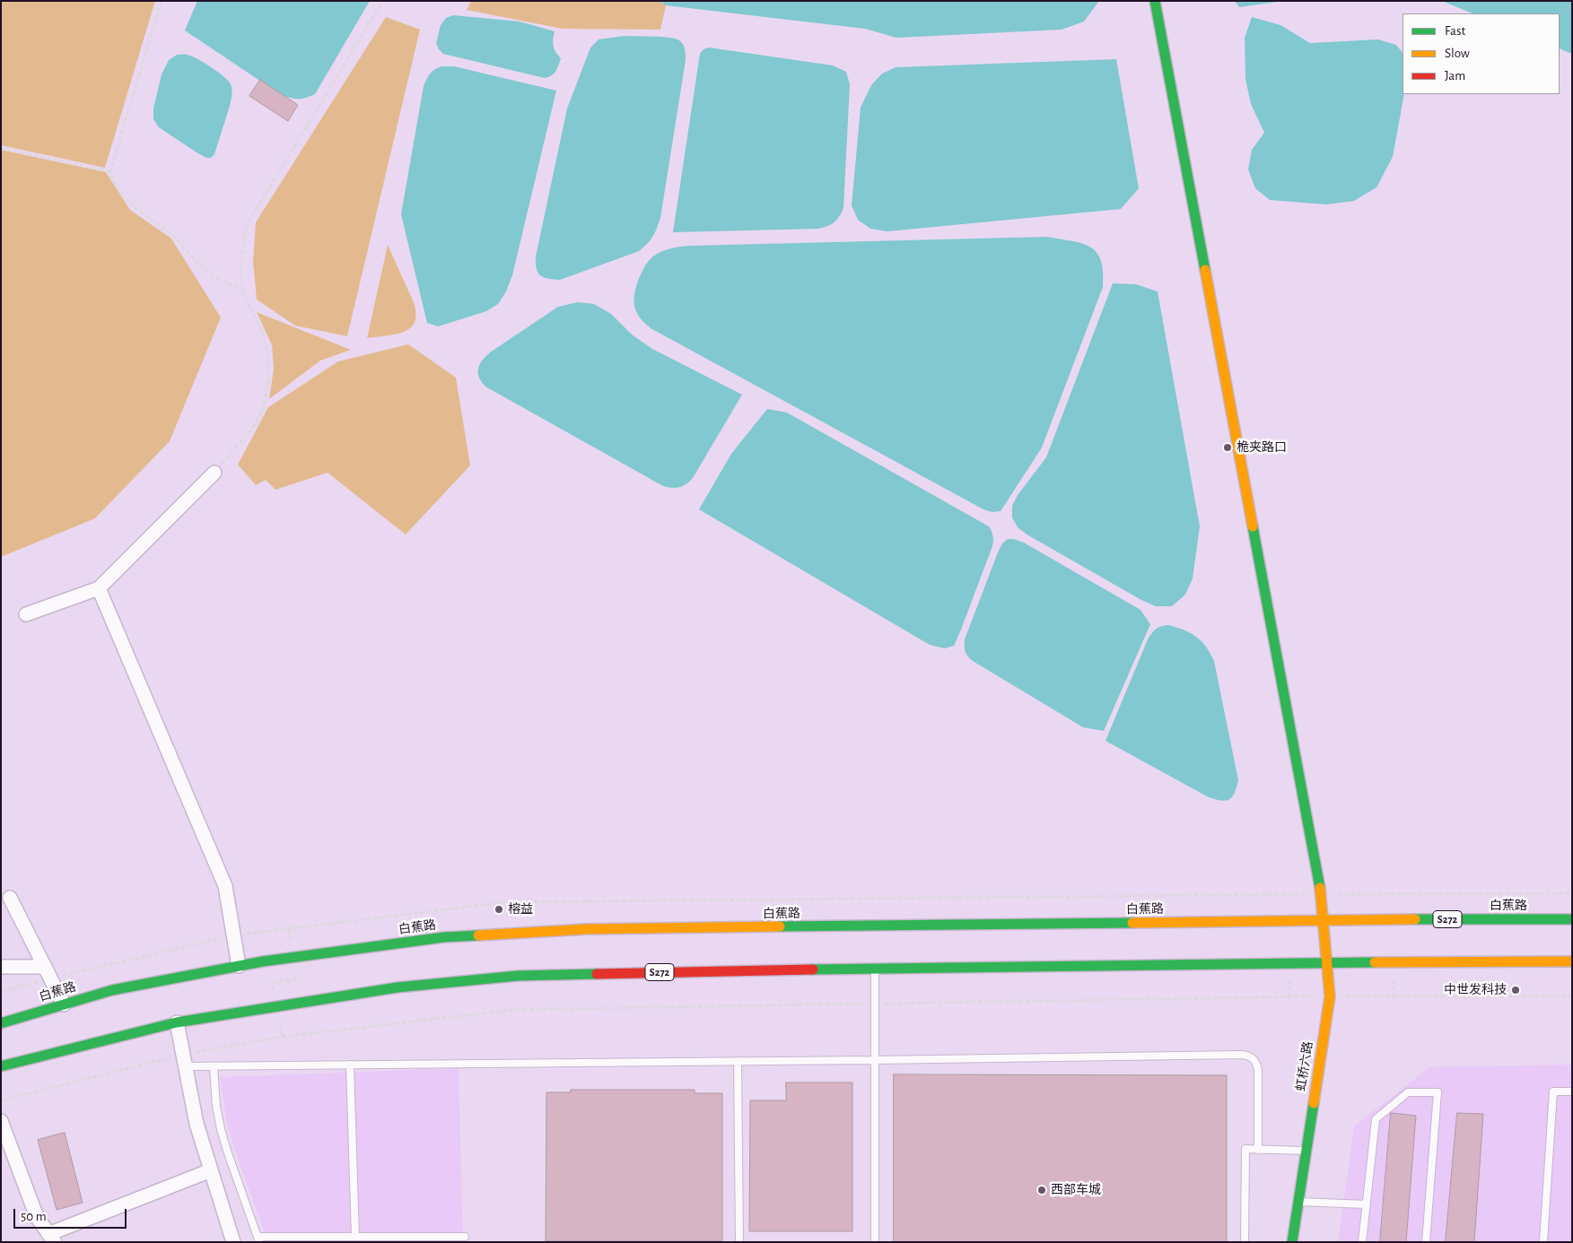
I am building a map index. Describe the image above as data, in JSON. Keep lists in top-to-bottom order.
{
  "streets": {
    "main road": ["白蕉路", "S272", "虹桥六路"]
  },
  "crossings": [
    ["白蕉路", "虹桥六路"],
    ["S272", "虹桥六路"]
  ],
  "places": [
    "桅夹路口",
    "榕益",
    "中世发科技",
    "西部车城"
  ],
  "legend": ["Fast", "Slow", "Jam"],
  "scale_bar": "50 m"
}
